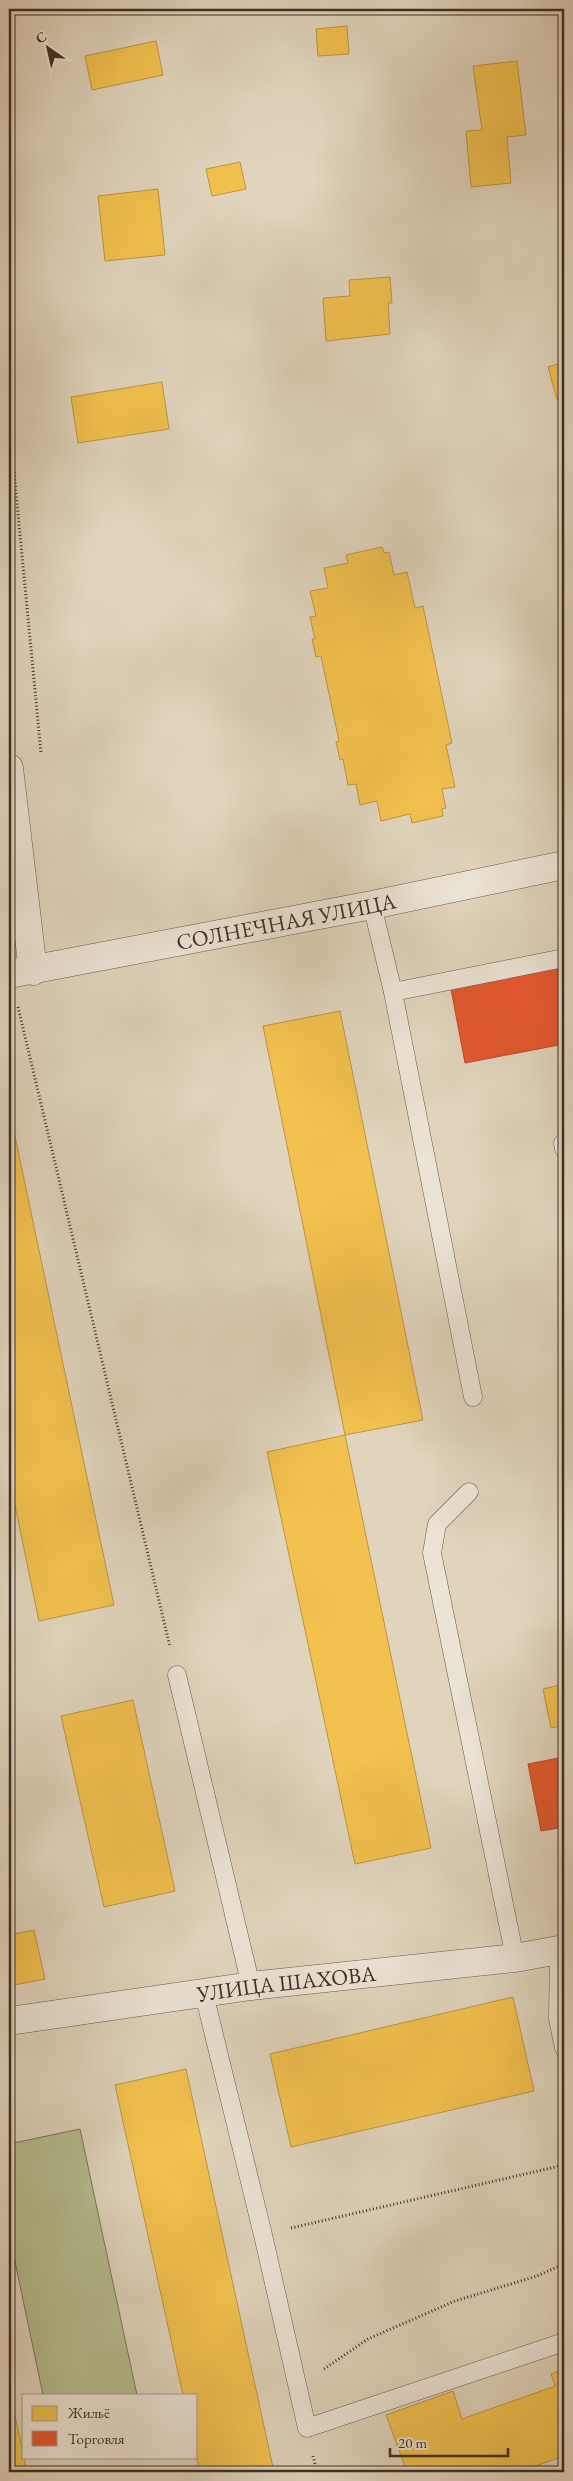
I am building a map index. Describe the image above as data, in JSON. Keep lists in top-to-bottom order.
{
  "streets": {
    "street": ["СОЛНЕЧНАЯ УЛИЦА", "УЛИЦА ШАХОВА"]
  },
  "legend": ["Жильё", "Торговля"],
  "scale_bar": "20 m",
  "north": "top left"
}
